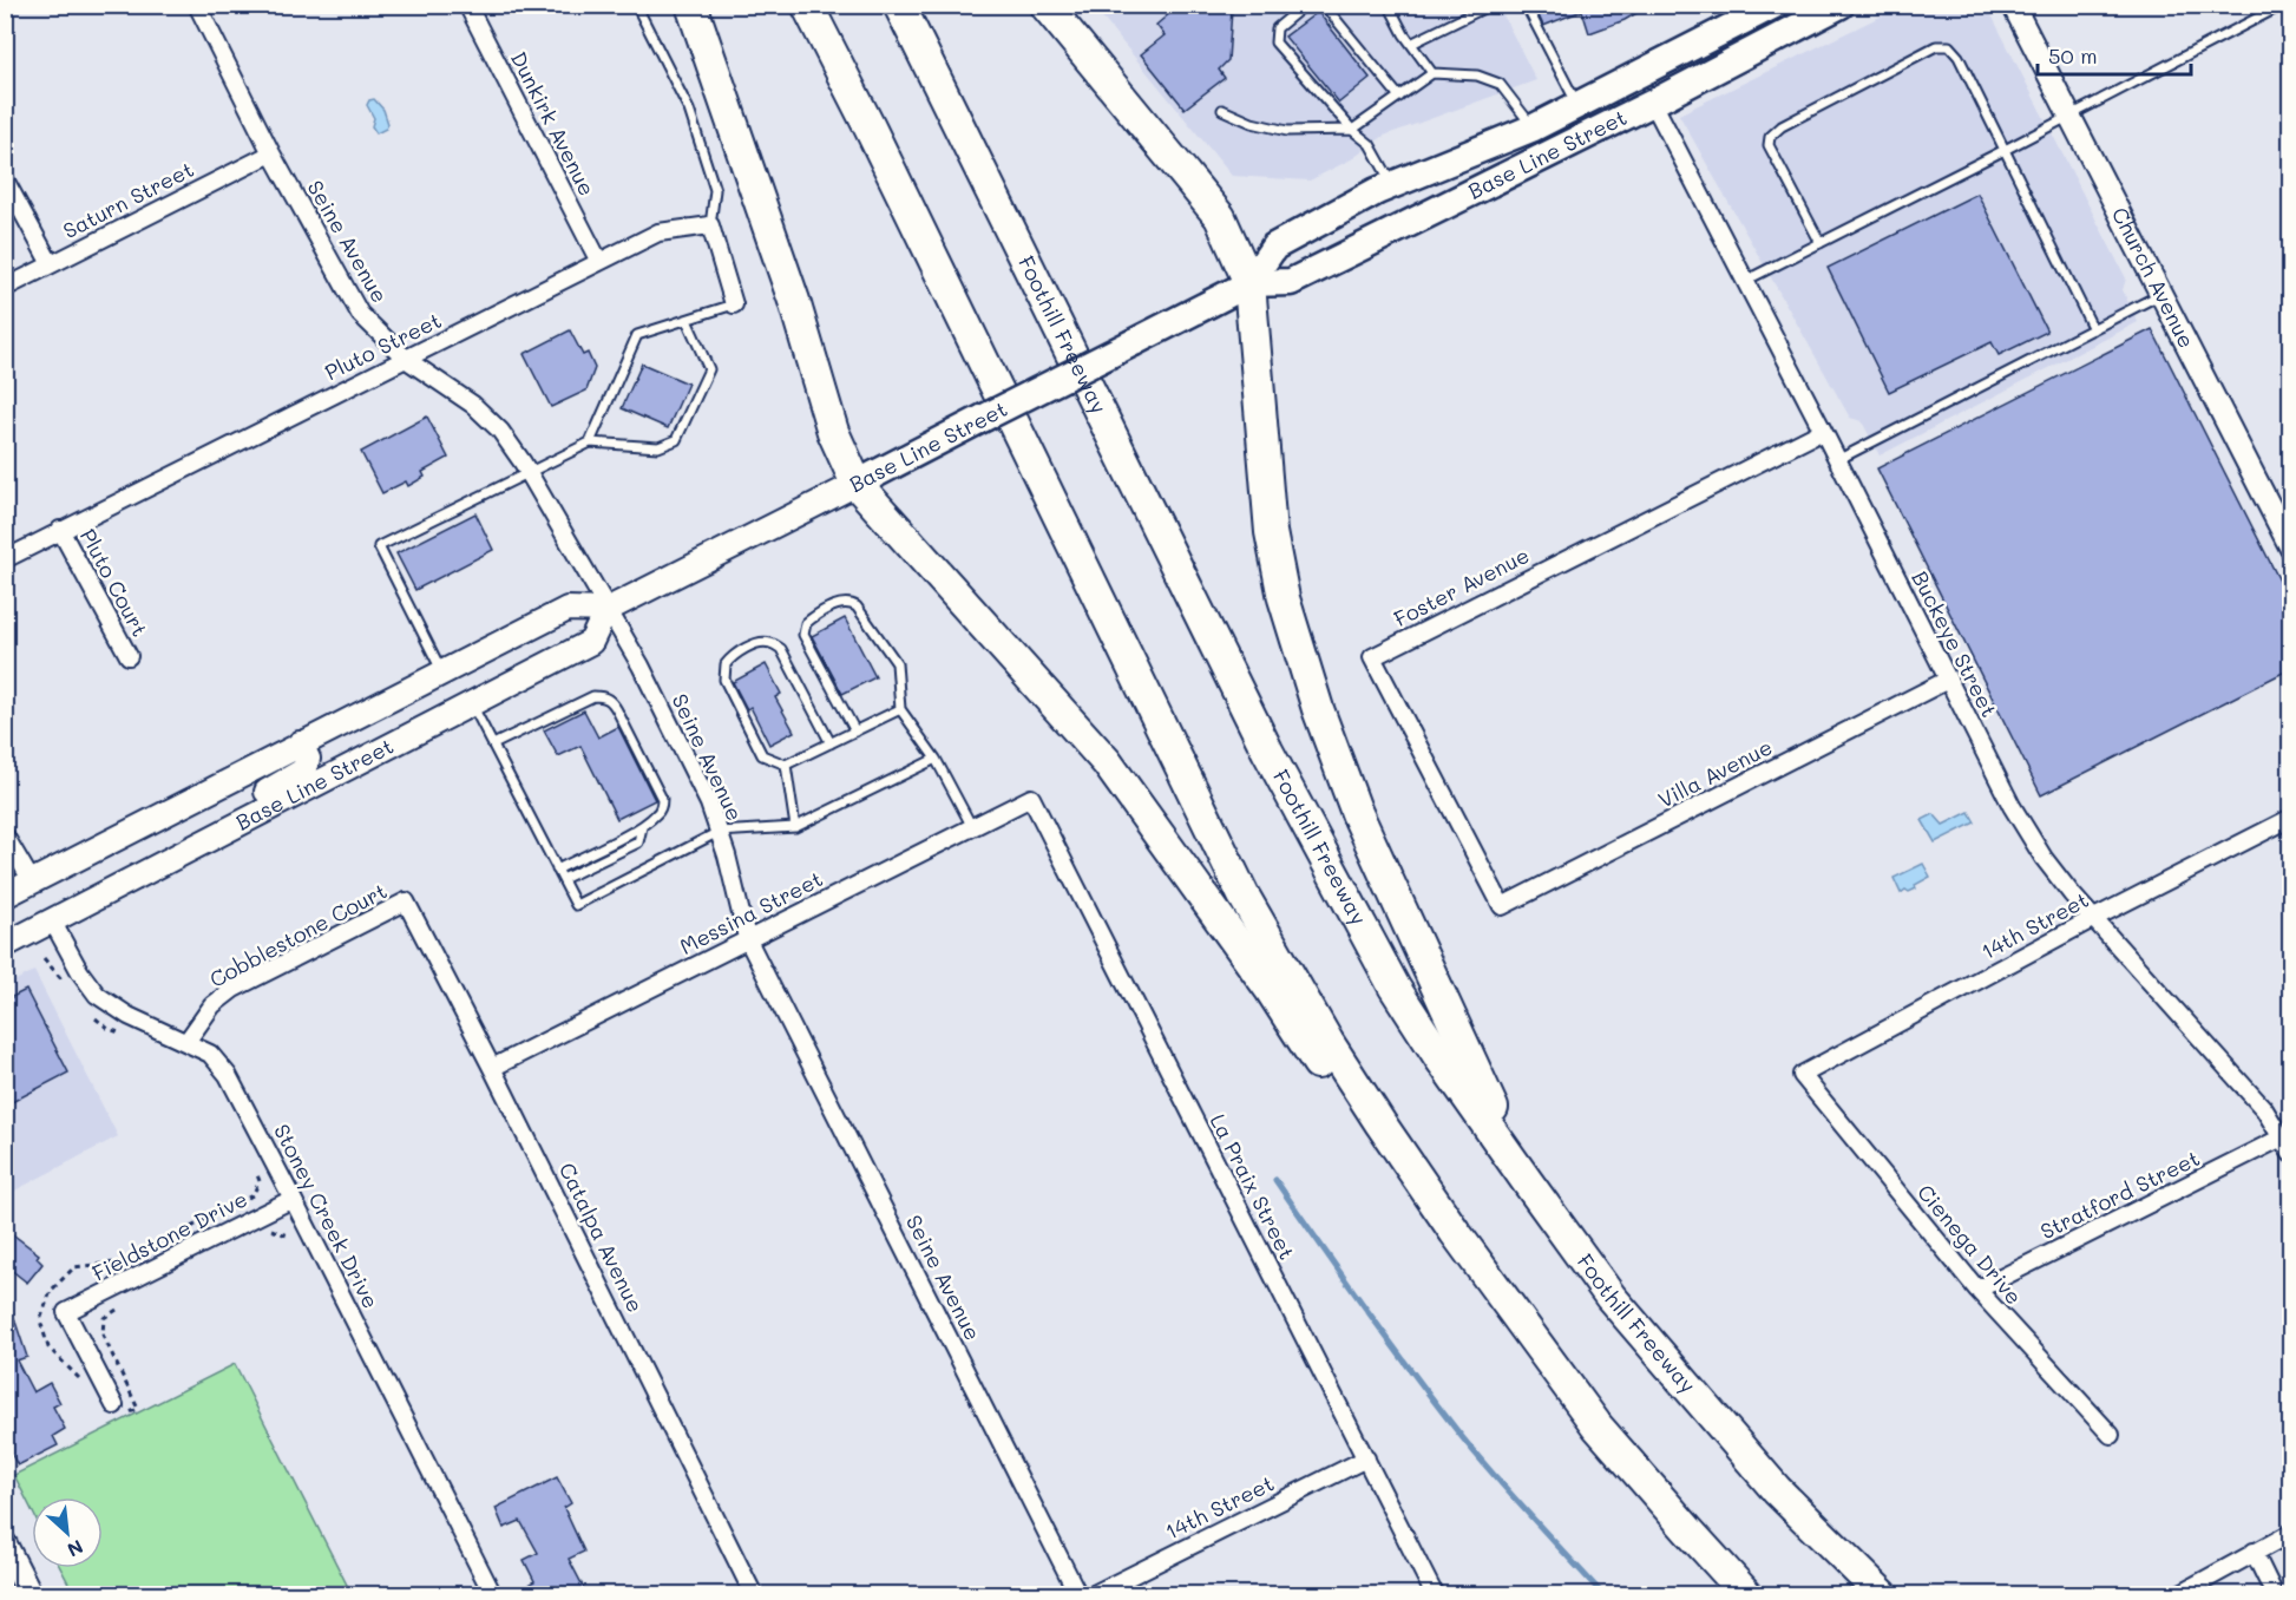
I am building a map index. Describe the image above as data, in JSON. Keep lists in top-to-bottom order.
{
  "streets": {
    "highway": ["Foothill Freeway"],
    "main road": ["Base Line Street"],
    "street": [
      "Dunkirk Avenue",
      "Saturn Street",
      "Seine Avenue",
      "Church Avenue",
      "Pluto Street",
      "Pluto Court",
      "Foster Avenue",
      "Buckeye Street",
      "Villa Avenue",
      "Messina Street",
      "14th Street",
      "Cobblestone Court",
      "La Praix Street",
      "Stratford Street",
      "Stoney Creek Drive",
      "Fieldstone Drive",
      "Catalpa Avenue",
      "Cienega Drive"
    ]
  },
  "crossings": [
    ["Dunkirk Avenue", "Pluto Street"],
    ["Base Line Street", "Seine Avenue"],
    ["Base Line Street", "Buckeye Street"],
    ["Base Line Street", "Stoney Creek Drive"],
    ["Saturn Street", "Seine Avenue"],
    ["Seine Avenue", "Pluto Street"],
    ["Seine Avenue", "Messina Street"],
    ["Pluto Street", "Pluto Court"],
    ["Foster Avenue", "Buckeye Street"],
    ["Foster Avenue", "Villa Avenue"],
    ["Buckeye Street", "Villa Avenue"],
    ["Buckeye Street", "14th Street"],
    ["Buckeye Street", "Stratford Street"],
    ["Messina Street", "La Praix Street"],
    ["Messina Street", "Catalpa Avenue"],
    ["14th Street", "La Praix Street"],
    ["14th Street", "Cienega Drive"],
    ["Cobblestone Court", "Stoney Creek Drive"],
    ["Cobblestone Court", "Catalpa Avenue"],
    ["Stratford Street", "Cienega Drive"],
    ["Stoney Creek Drive", "Fieldstone Drive"]
  ],
  "scale_bar": "50 m",
  "north": "bottom right"
}
